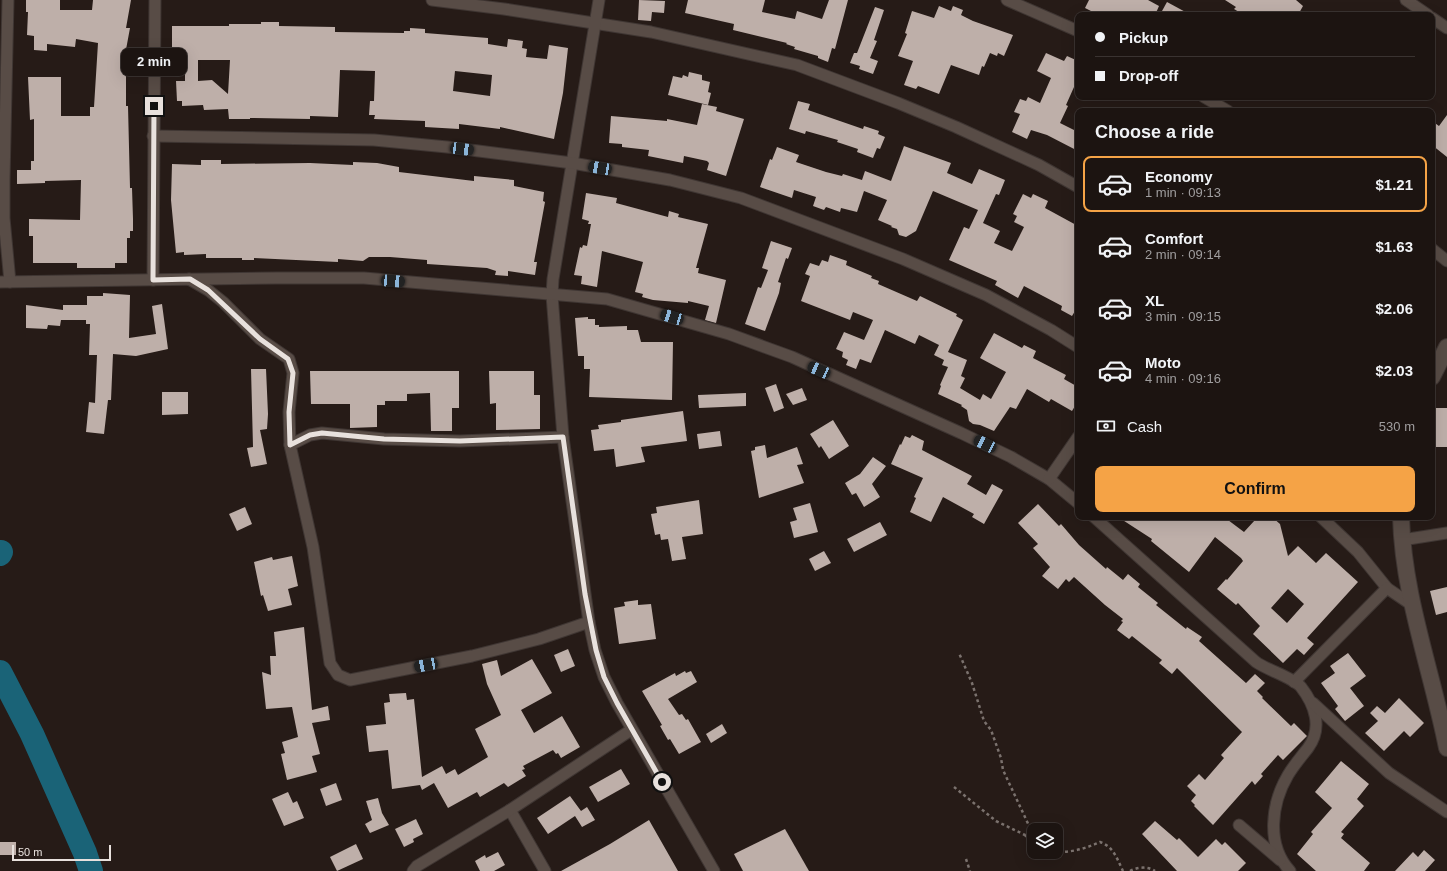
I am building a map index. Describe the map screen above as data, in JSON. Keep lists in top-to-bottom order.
{
  "scale_bar": "50 m",
  "page": {
    "banner": ["Pickup", "Drop-off"],
    "bubble": "2 min",
    "heading": "Choose a ride",
    "list": [
      {
        "name": "Economy",
        "note": "1 min · 09:13",
        "value": "$1.21"
      },
      {
        "name": "Comfort",
        "note": "2 min · 09:14",
        "value": "$1.63"
      },
      {
        "name": "XL",
        "note": "3 min · 09:15",
        "value": "$2.06"
      },
      {
        "name": "Moto",
        "note": "4 min · 09:16",
        "value": "$2.03"
      }
    ],
    "pay": ["Cash", "530 m"],
    "buttons": "Confirm",
    "scale": "50 m"
  }
}
